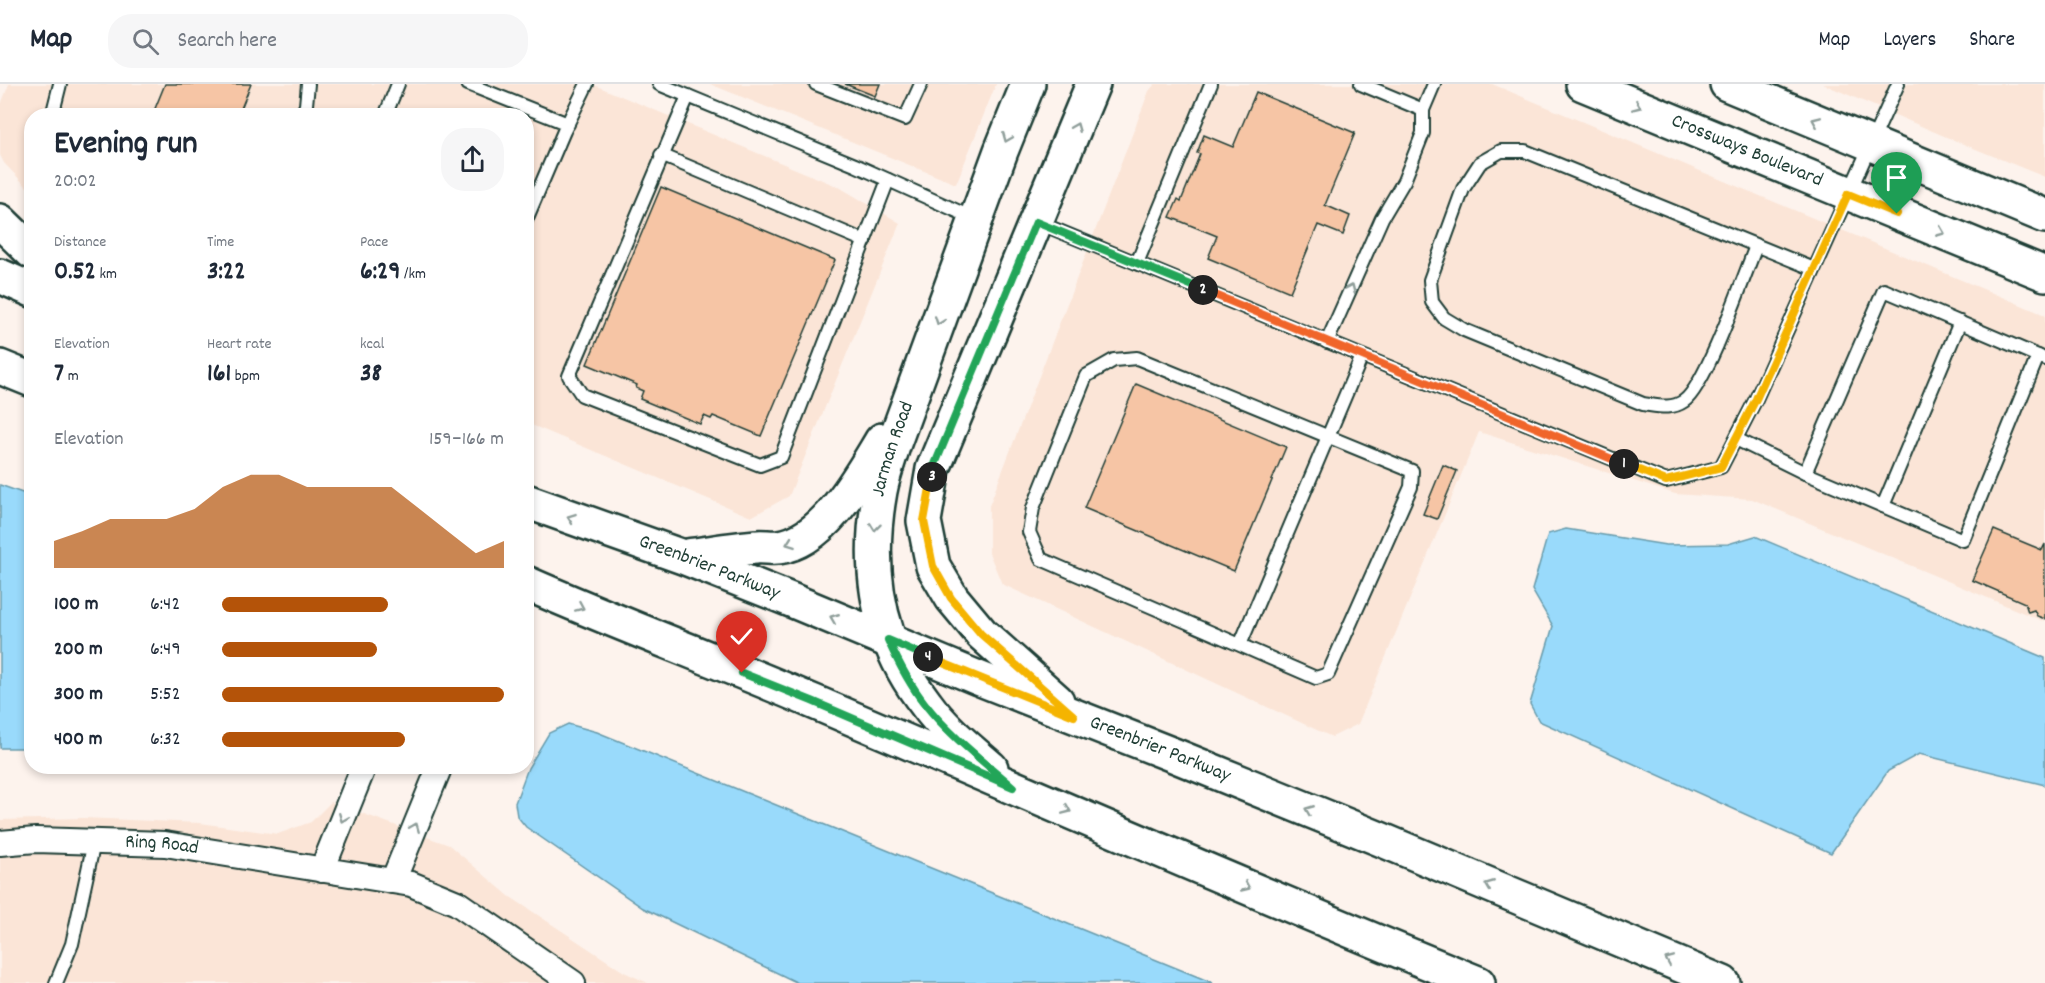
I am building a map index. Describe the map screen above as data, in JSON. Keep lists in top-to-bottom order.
{
  "streets": {
    "main road": ["Crossways Boulevard", "Jarman Road", "Greenbrier Parkway"],
    "street": ["Ring Road"]
  },
  "crossings": [
    ["Jarman Road", "Greenbrier Parkway"]
  ],
  "one_way": ["Jarman Road"],
  "page": {
    "header": "Map",
    "search": "Search here",
    "nav": ["Map", "Layers", "Share"],
    "heading": ["Evening run", "20:02"],
    "stats": [
      ["Distance", "0.52 km"],
      ["Time", "3:22"],
      ["Pace", "6:29 /km"],
      ["Elevation", "7 m"],
      ["Heart rate", "161 bpm"],
      ["kcal", "38"]
    ],
    "pins": [
      "2",
      "1",
      "3",
      "4"
    ],
    "chart": ["Elevation", "159–166 m"],
    "list": [
      {
        "name": "100 m",
        "note": "6:42"
      },
      {
        "name": "200 m",
        "note": "6:49"
      },
      {
        "name": "300 m",
        "note": "5:52"
      },
      {
        "name": "400 m",
        "note": "6:32"
      }
    ]
  }
}
